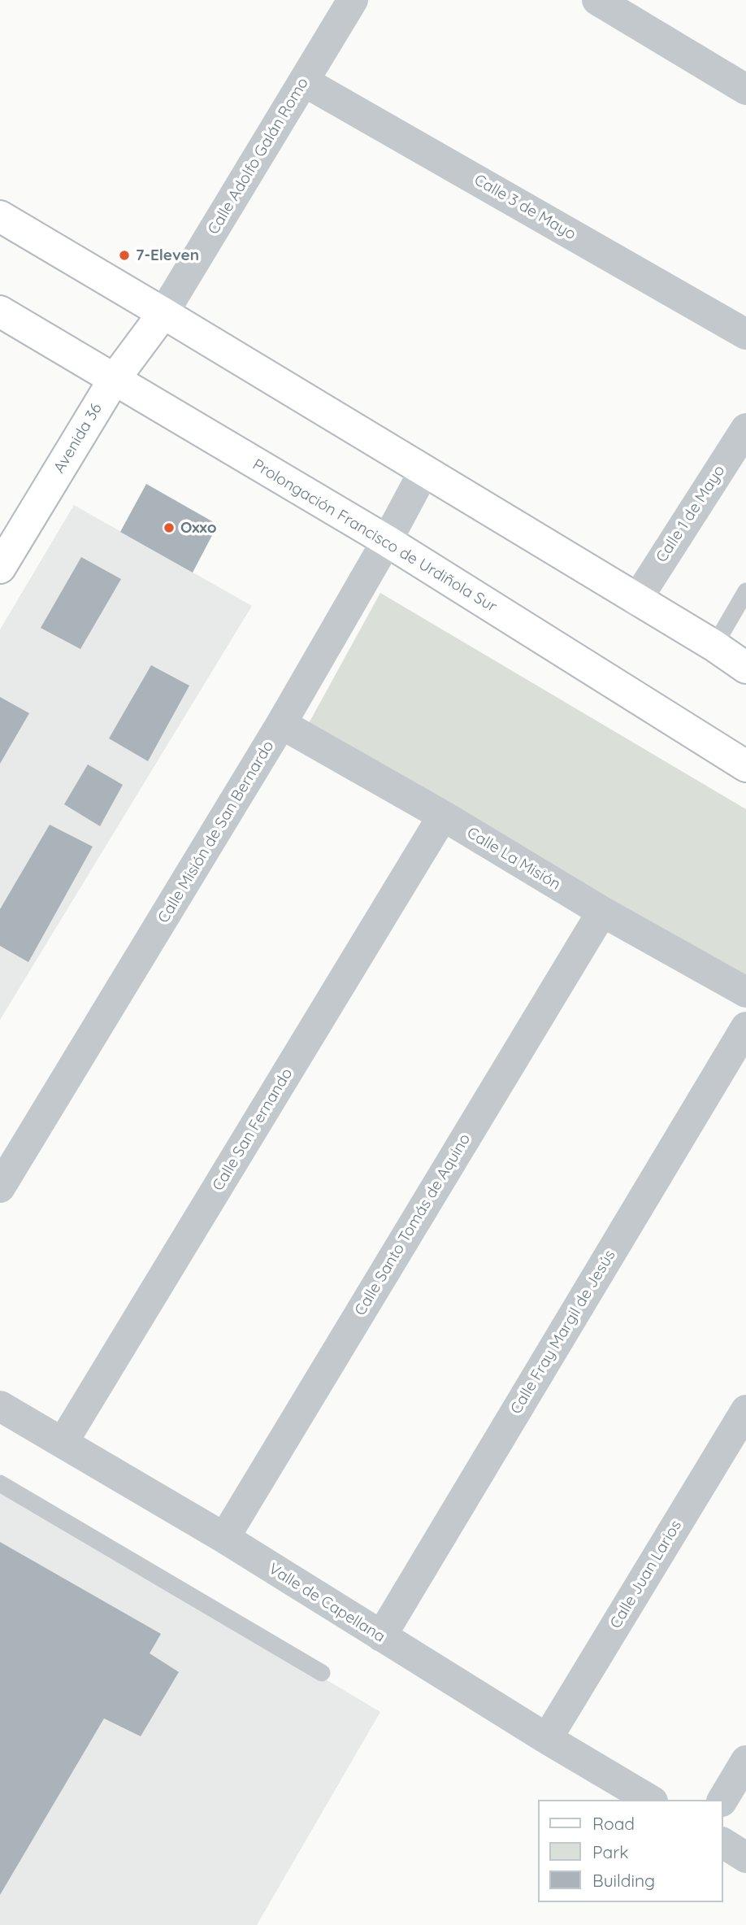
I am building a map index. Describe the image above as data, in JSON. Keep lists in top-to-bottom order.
{
  "streets": {
    "main road": ["Avenida 36", "Prolongación Francisco de Urdiñola Sur"],
    "street": [
      "Calle Adolfo Galán Romo",
      "Calle 3 de Mayo",
      "Calle 1 de Mayo",
      "Calle Misión de San Bernardo",
      "Calle La Misión",
      "Calle San Fernando",
      "Calle Santo Tomás de Aquino",
      "Calle Fray Margil de Jesús",
      "Calle Juan Larios",
      "Valle de Capellana"
    ]
  },
  "crossings": [
    ["Calle Adolfo Galán Romo", "Calle 3 de Mayo"],
    ["Calle Adolfo Galán Romo", "Avenida 36"],
    ["Avenida 36", "Prolongación Francisco de Urdiñola Sur"],
    ["Prolongación Francisco de Urdiñola Sur", "Calle Misión de San Bernardo"],
    ["Calle Misión de San Bernardo", "Calle La Misión"],
    ["Calle La Misión", "Calle San Fernando"],
    ["Calle La Misión", "Calle Santo Tomás de Aquino"],
    ["Calle San Fernando", "Valle de Capellana"],
    ["Calle Santo Tomás de Aquino", "Valle de Capellana"],
    ["Calle Fray Margil de Jesús", "Valle de Capellana"],
    ["Calle Juan Larios", "Valle de Capellana"]
  ],
  "places": ["7-Eleven", "Oxxo"],
  "legend": ["Road", "Park", "Building"]
}
